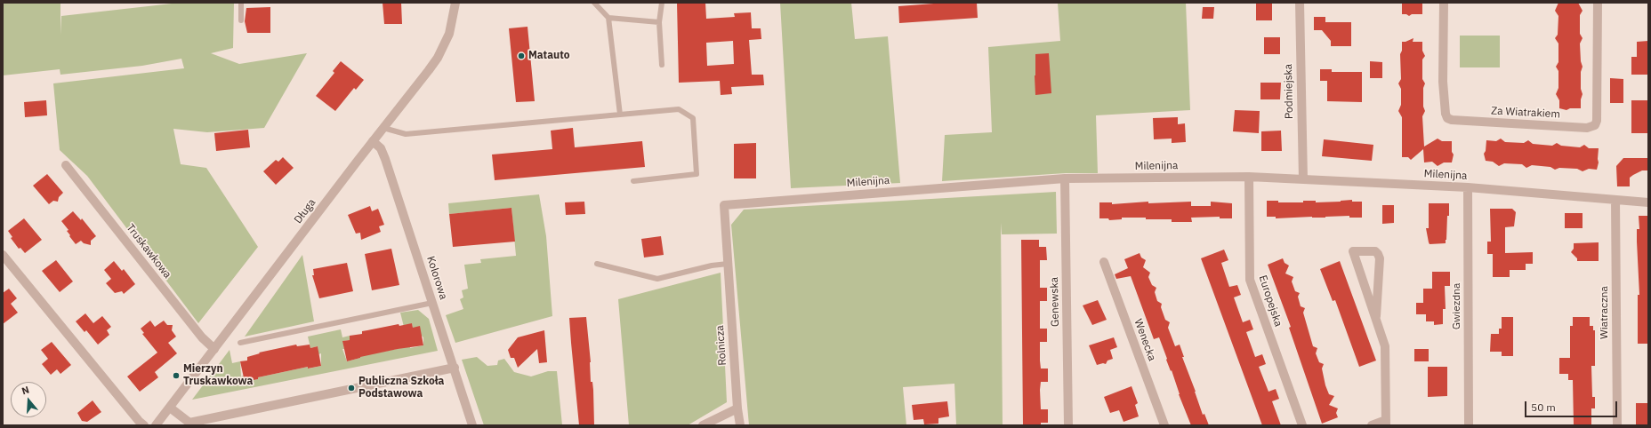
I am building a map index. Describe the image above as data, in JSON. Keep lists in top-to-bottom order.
{
  "streets": {
    "street": [
      "Podmiejska",
      "Za Wiatrakiem",
      "Milenijna",
      "Długa",
      "Truskawkowa",
      "Kolorowa",
      "Europejska",
      "Genewska",
      "Gwiezdna",
      "Wiatraczna",
      "Wenecka",
      "Rolnicza"
    ]
  },
  "crossings": [
    ["Podmiejska", "Milenijna"],
    ["Milenijna", "Europejska"],
    ["Milenijna", "Genewska"],
    ["Milenijna", "Gwiezdna"],
    ["Milenijna", "Wiatraczna"],
    ["Milenijna", "Rolnicza"],
    ["Długa", "Truskawkowa"],
    ["Długa", "Kolorowa"]
  ],
  "places": ["Matauto", "Mierzyn Truskawkowa", "Publiczna Szkoła Podstawowa"],
  "scale_bar": "50 m",
  "north": "top"
}
